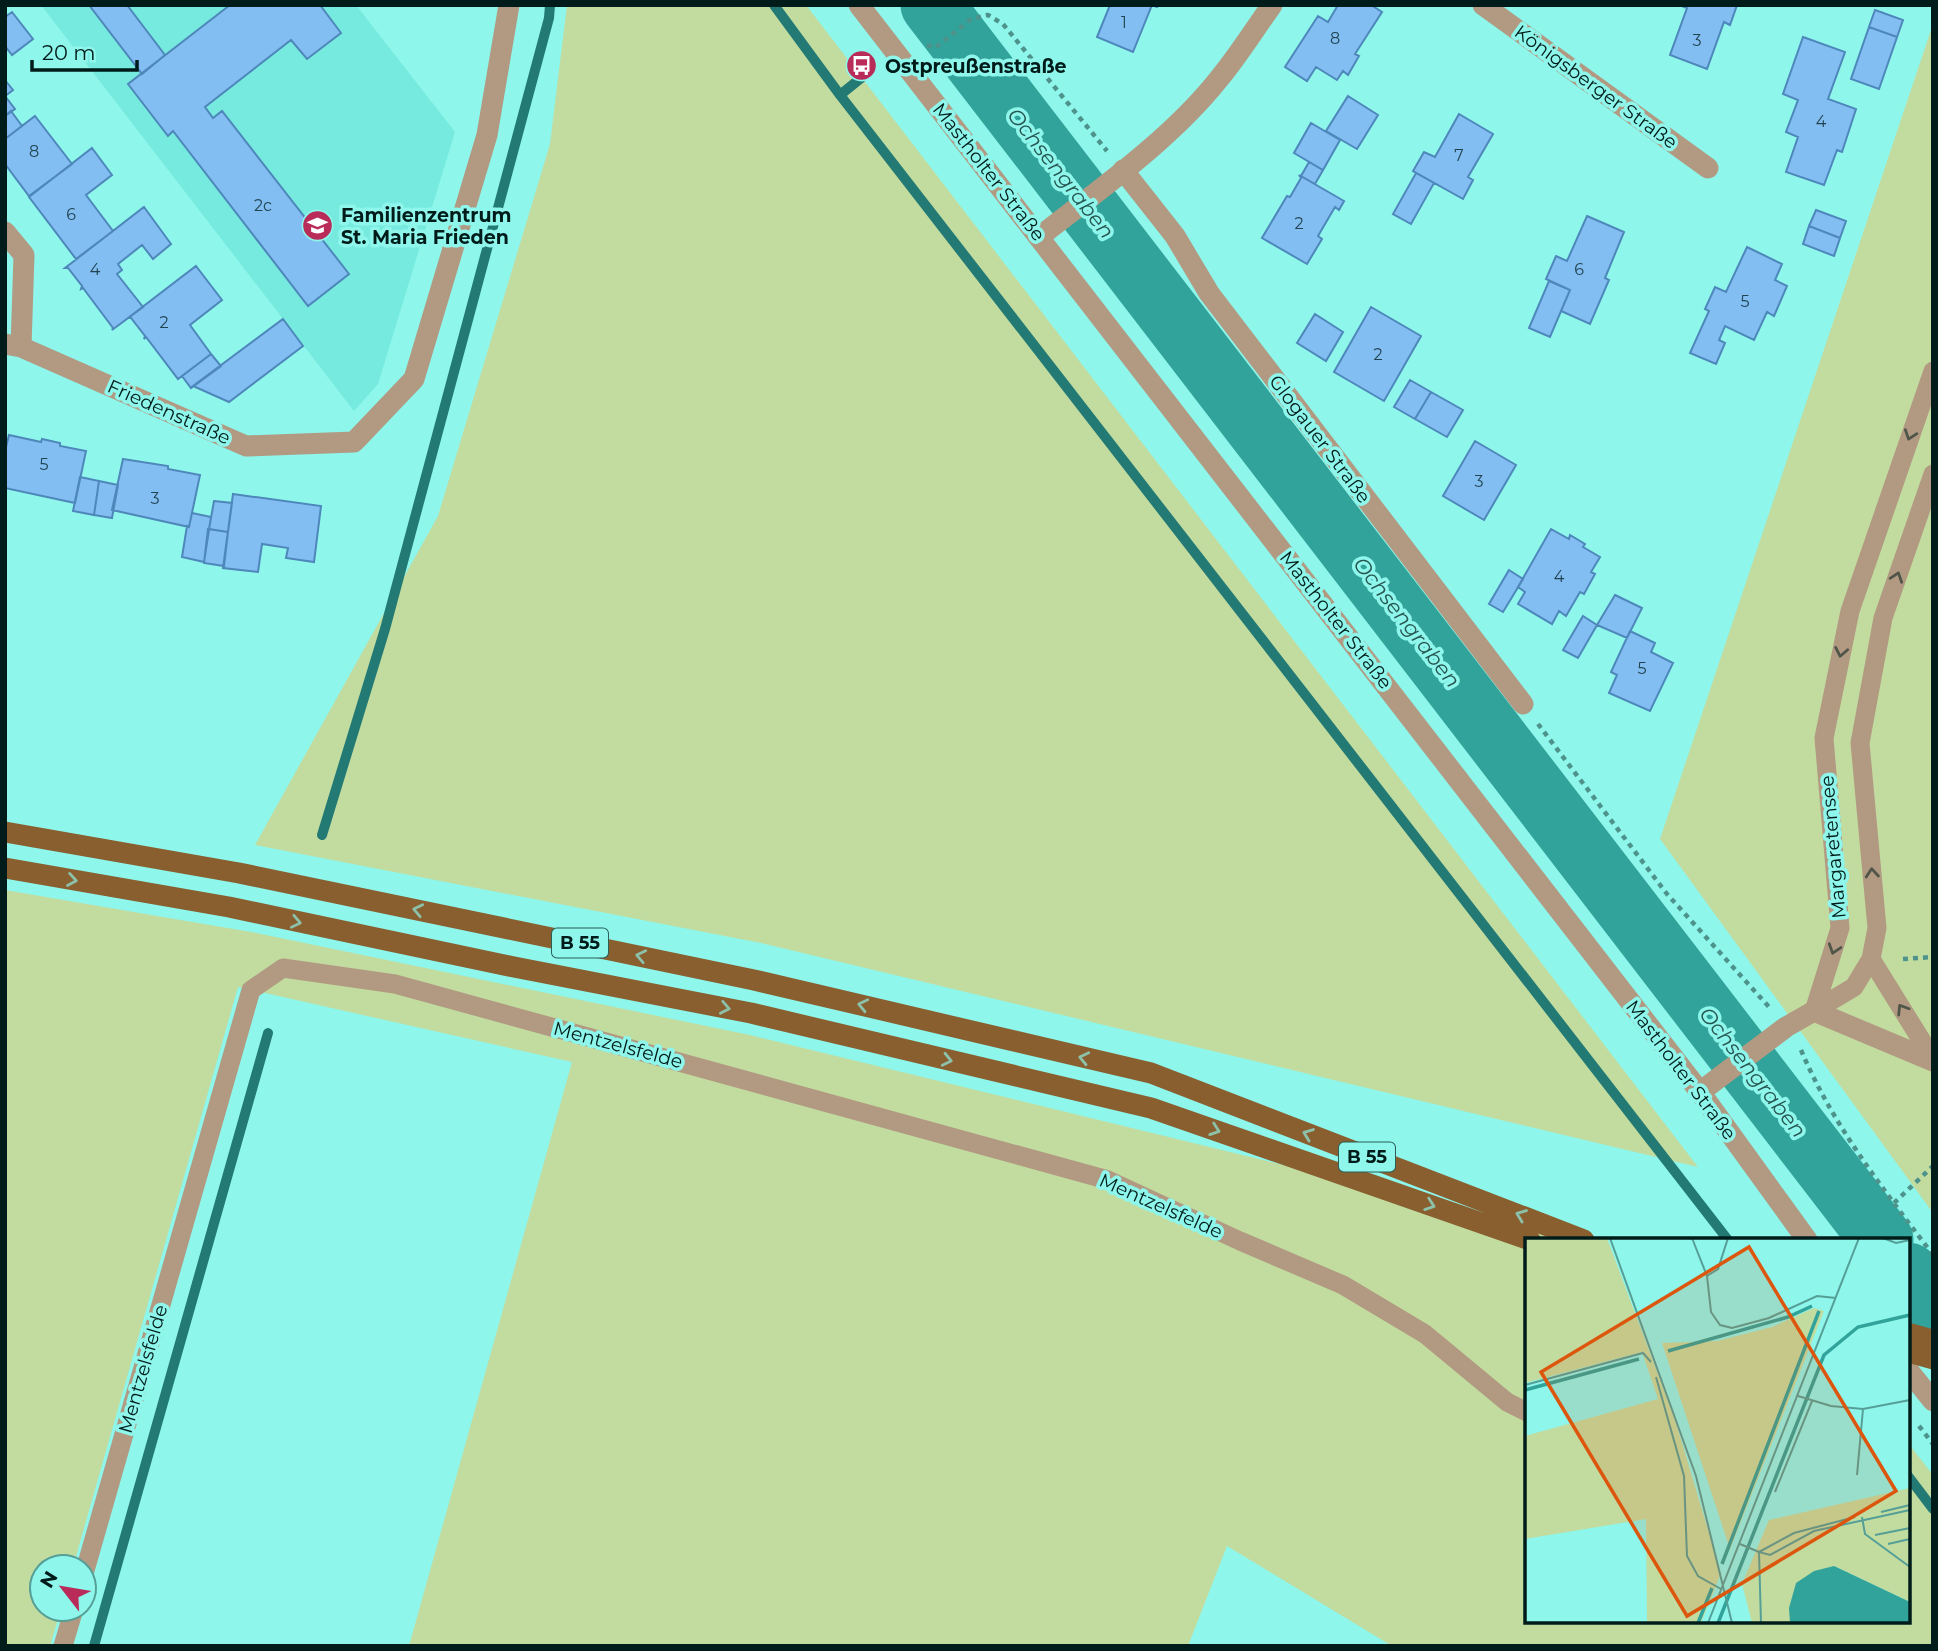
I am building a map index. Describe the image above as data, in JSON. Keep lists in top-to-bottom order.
{
  "streets": {
    "main road": ["B 55"],
    "street": [
      "Königsberger Straße",
      "Mastholter Straße",
      "Friedenstraße",
      "Glogauer Straße"
    ],
    "lane": ["Margaretensee", "Mentzelsfelde"]
  },
  "water": ["Ochsengraben"],
  "places": {
    "bus stop": ["Ostpreußenstraße"],
    "school or university": ["Familienzentrum St. Maria Frieden"]
  },
  "house_numbers": [
    "1",
    "8",
    "3",
    "4",
    "8",
    "7",
    "2c",
    "6",
    "2",
    "4",
    "6",
    "5",
    "2",
    "2",
    "5",
    "3",
    "3",
    "4",
    "5"
  ],
  "scale_bar": "20 m",
  "north": "top left"
}
